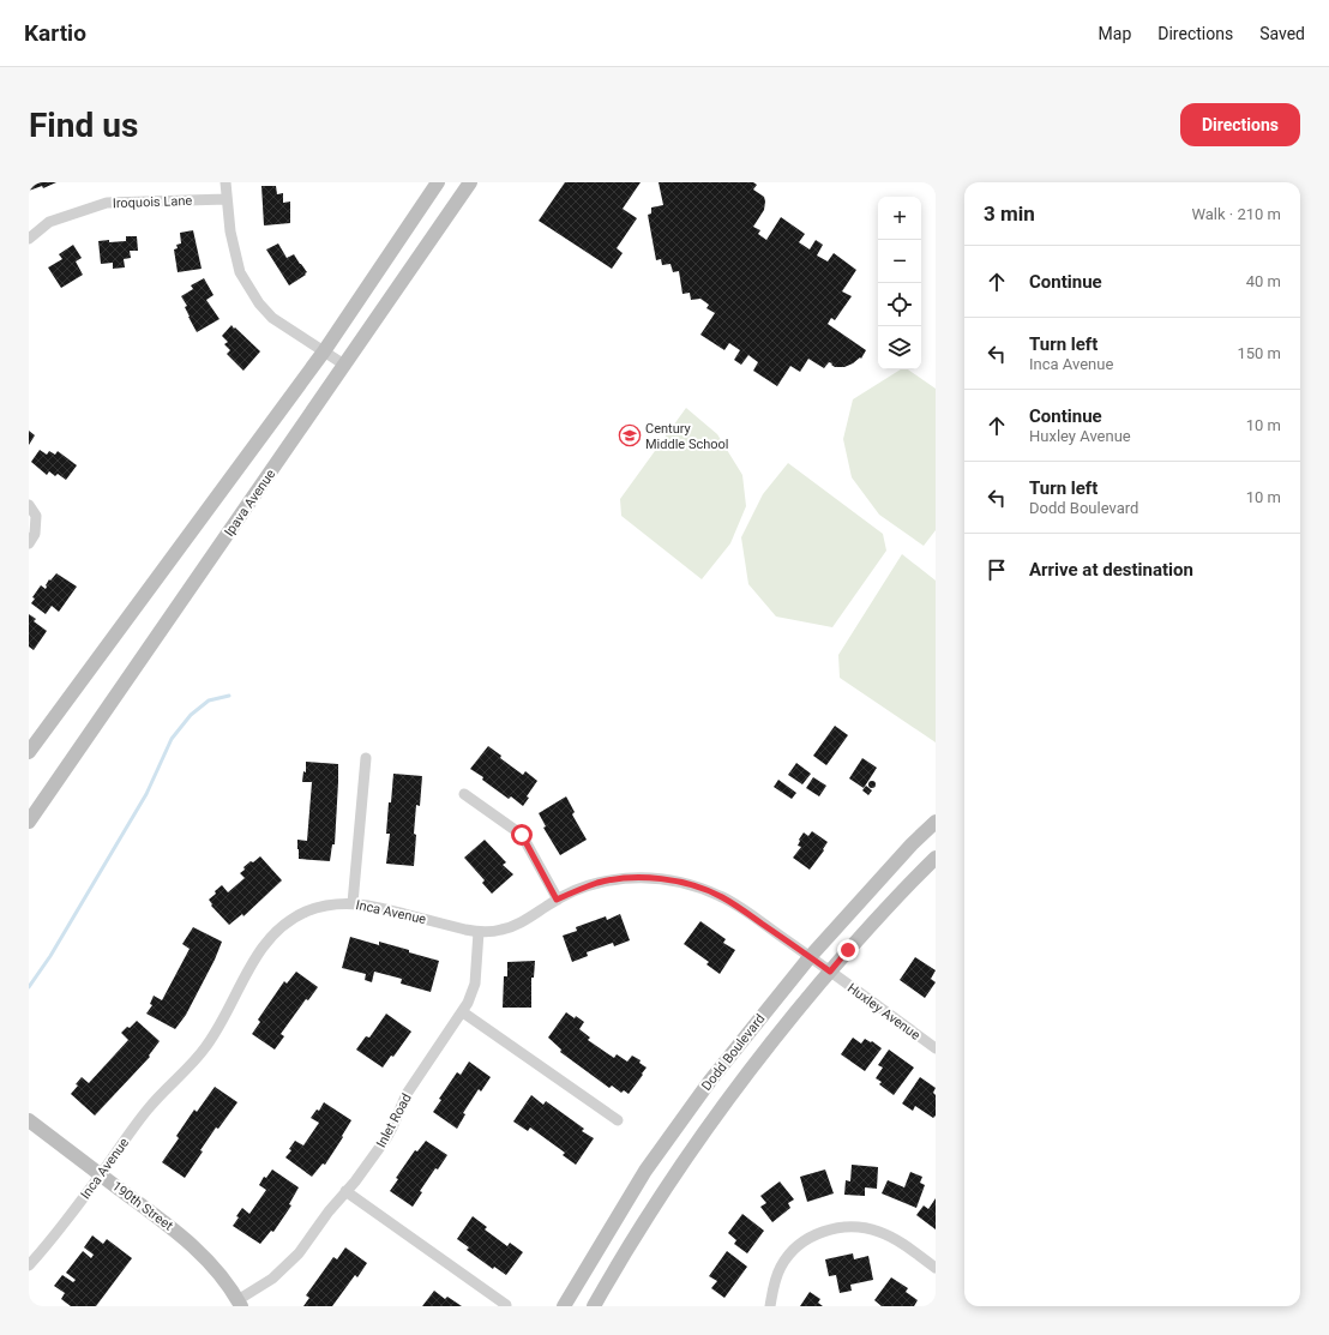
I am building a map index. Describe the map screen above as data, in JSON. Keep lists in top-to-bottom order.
{
  "streets": {
    "street": [
      "Iroquois Lane",
      "Ipava Avenue",
      "Inca Avenue",
      "Huxley Avenue",
      "Dodd Boulevard",
      "Inlet Road",
      "190th Street"
    ]
  },
  "crossings": [
    ["Inca Avenue", "Huxley Avenue"],
    ["Inca Avenue", "Dodd Boulevard"],
    ["Inca Avenue", "Inlet Road"],
    ["Inca Avenue", "190th Street"],
    ["Huxley Avenue", "Dodd Boulevard"],
    ["Inlet Road", "190th Street"]
  ],
  "places": {
    "school or university": ["Century Middle School"]
  },
  "page": {
    "header": "Kartio",
    "nav": ["Map", "Directions", "Saved"],
    "buttons": "Directions",
    "title": "Find us",
    "heading": ["3 min", "Walk · 210 m"],
    "map_buttons": ["+", "−"],
    "list": [
      ["Continue", "40 m"],
      ["Turn left", "Inca Avenue", "150 m"],
      ["Continue", "Huxley Avenue", "10 m"],
      ["Turn left", "Dodd Boulevard", "10 m"],
      "Arrive at destination"
    ]
  }
}
